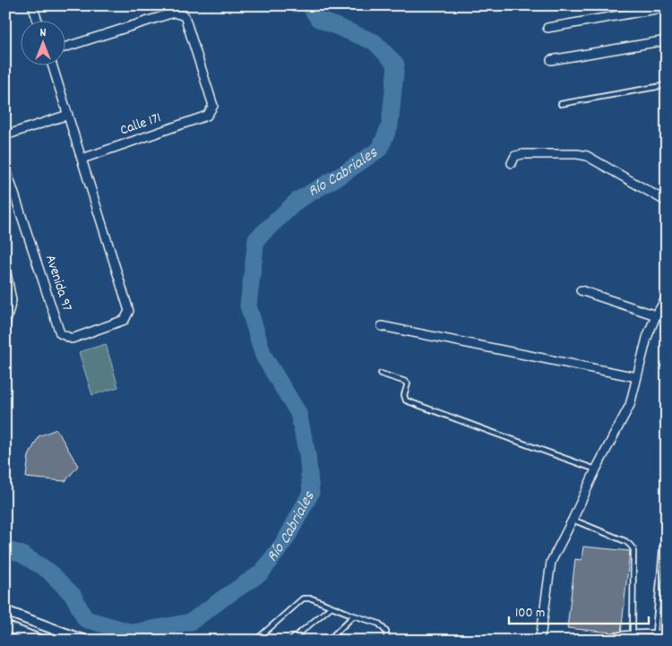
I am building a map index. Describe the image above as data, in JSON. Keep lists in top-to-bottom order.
{
  "streets": {
    "street": ["Calle 171", "Avenida 97"]
  },
  "crossings": [
    ["Calle 171", "Avenida 97"]
  ],
  "water": ["Río Cabriales"],
  "scale_bar": "100 m",
  "north": "top"
}
